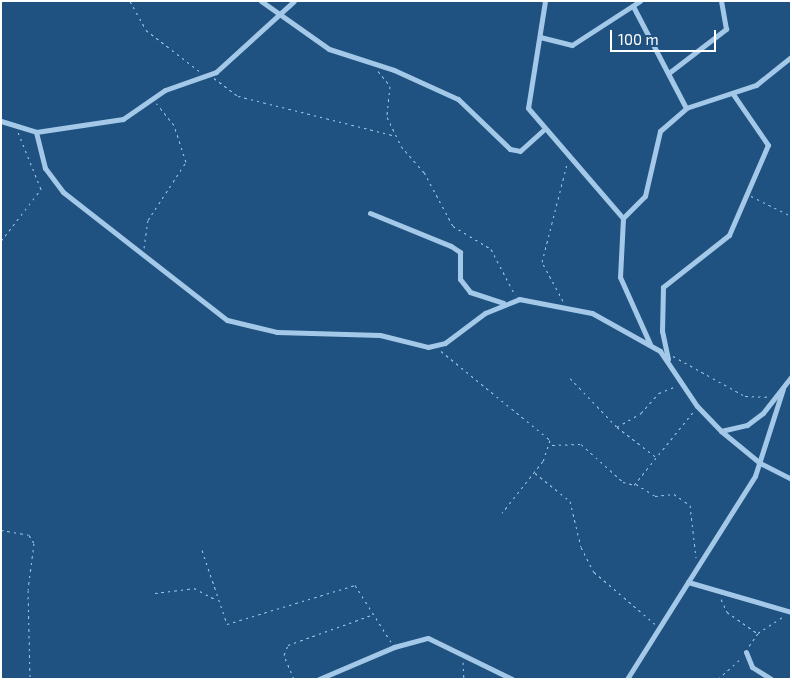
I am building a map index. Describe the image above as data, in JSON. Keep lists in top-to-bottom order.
{
  "scale_bar": "100 m"
}
